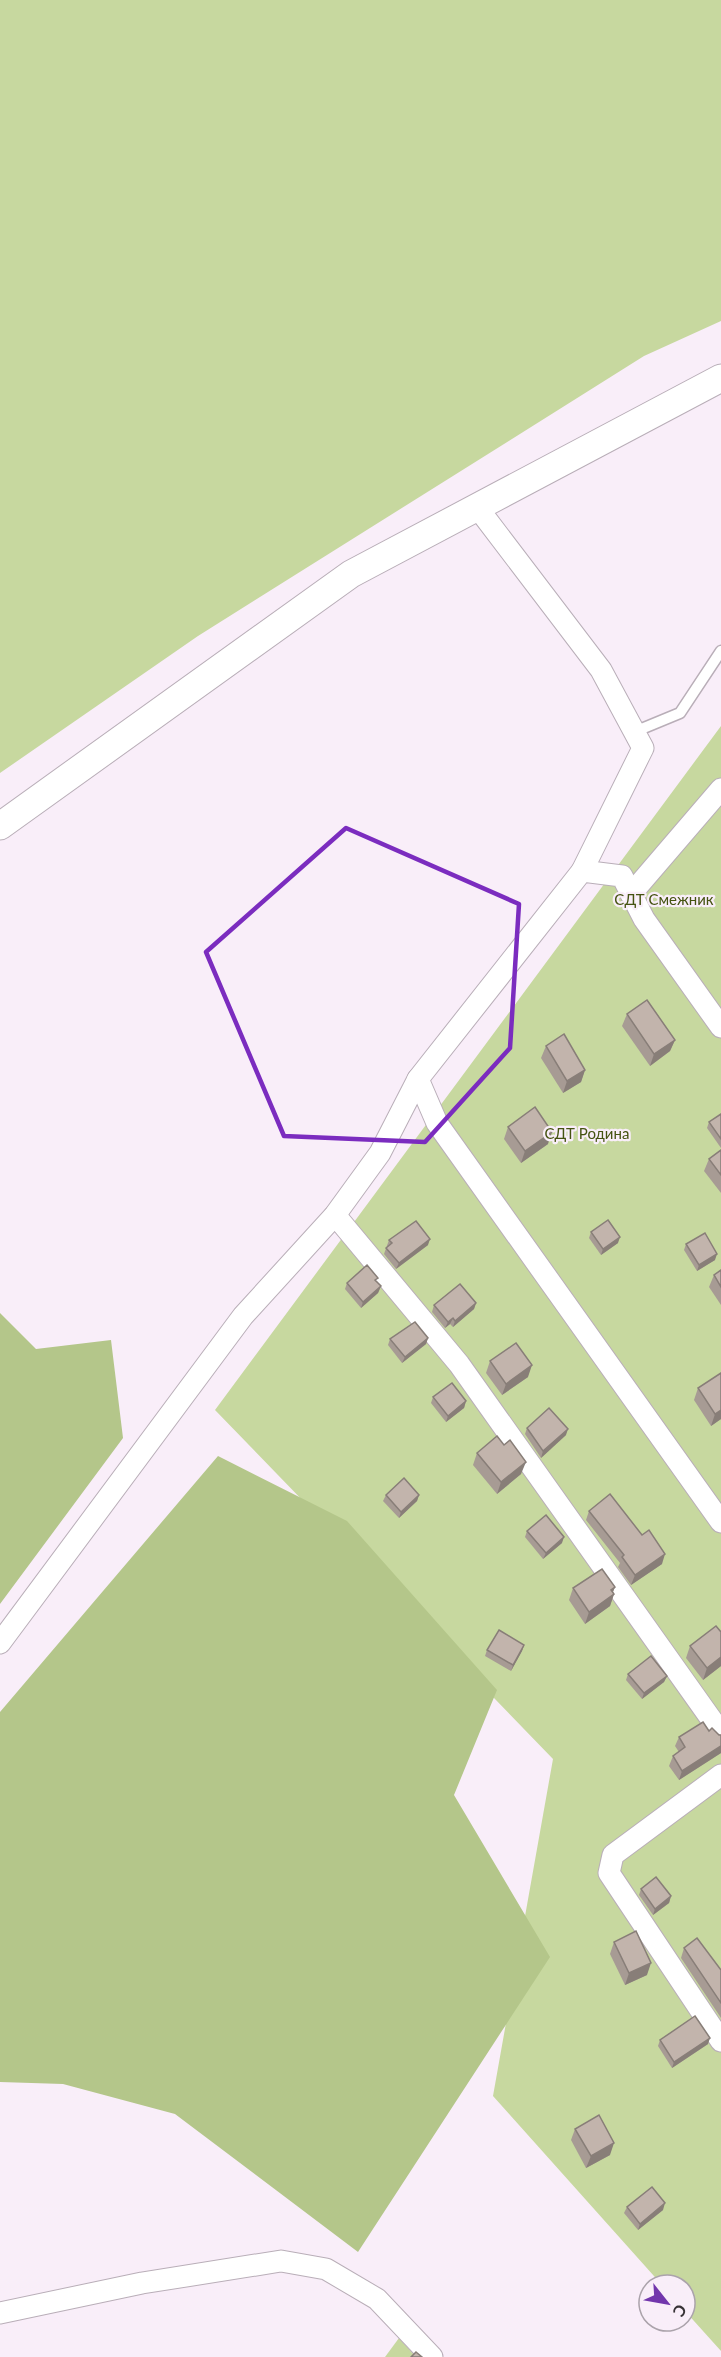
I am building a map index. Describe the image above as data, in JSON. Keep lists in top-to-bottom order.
{
  "parks": ["СДТ Смежник", "СДТ Родина"],
  "north": "bottom right"
}
